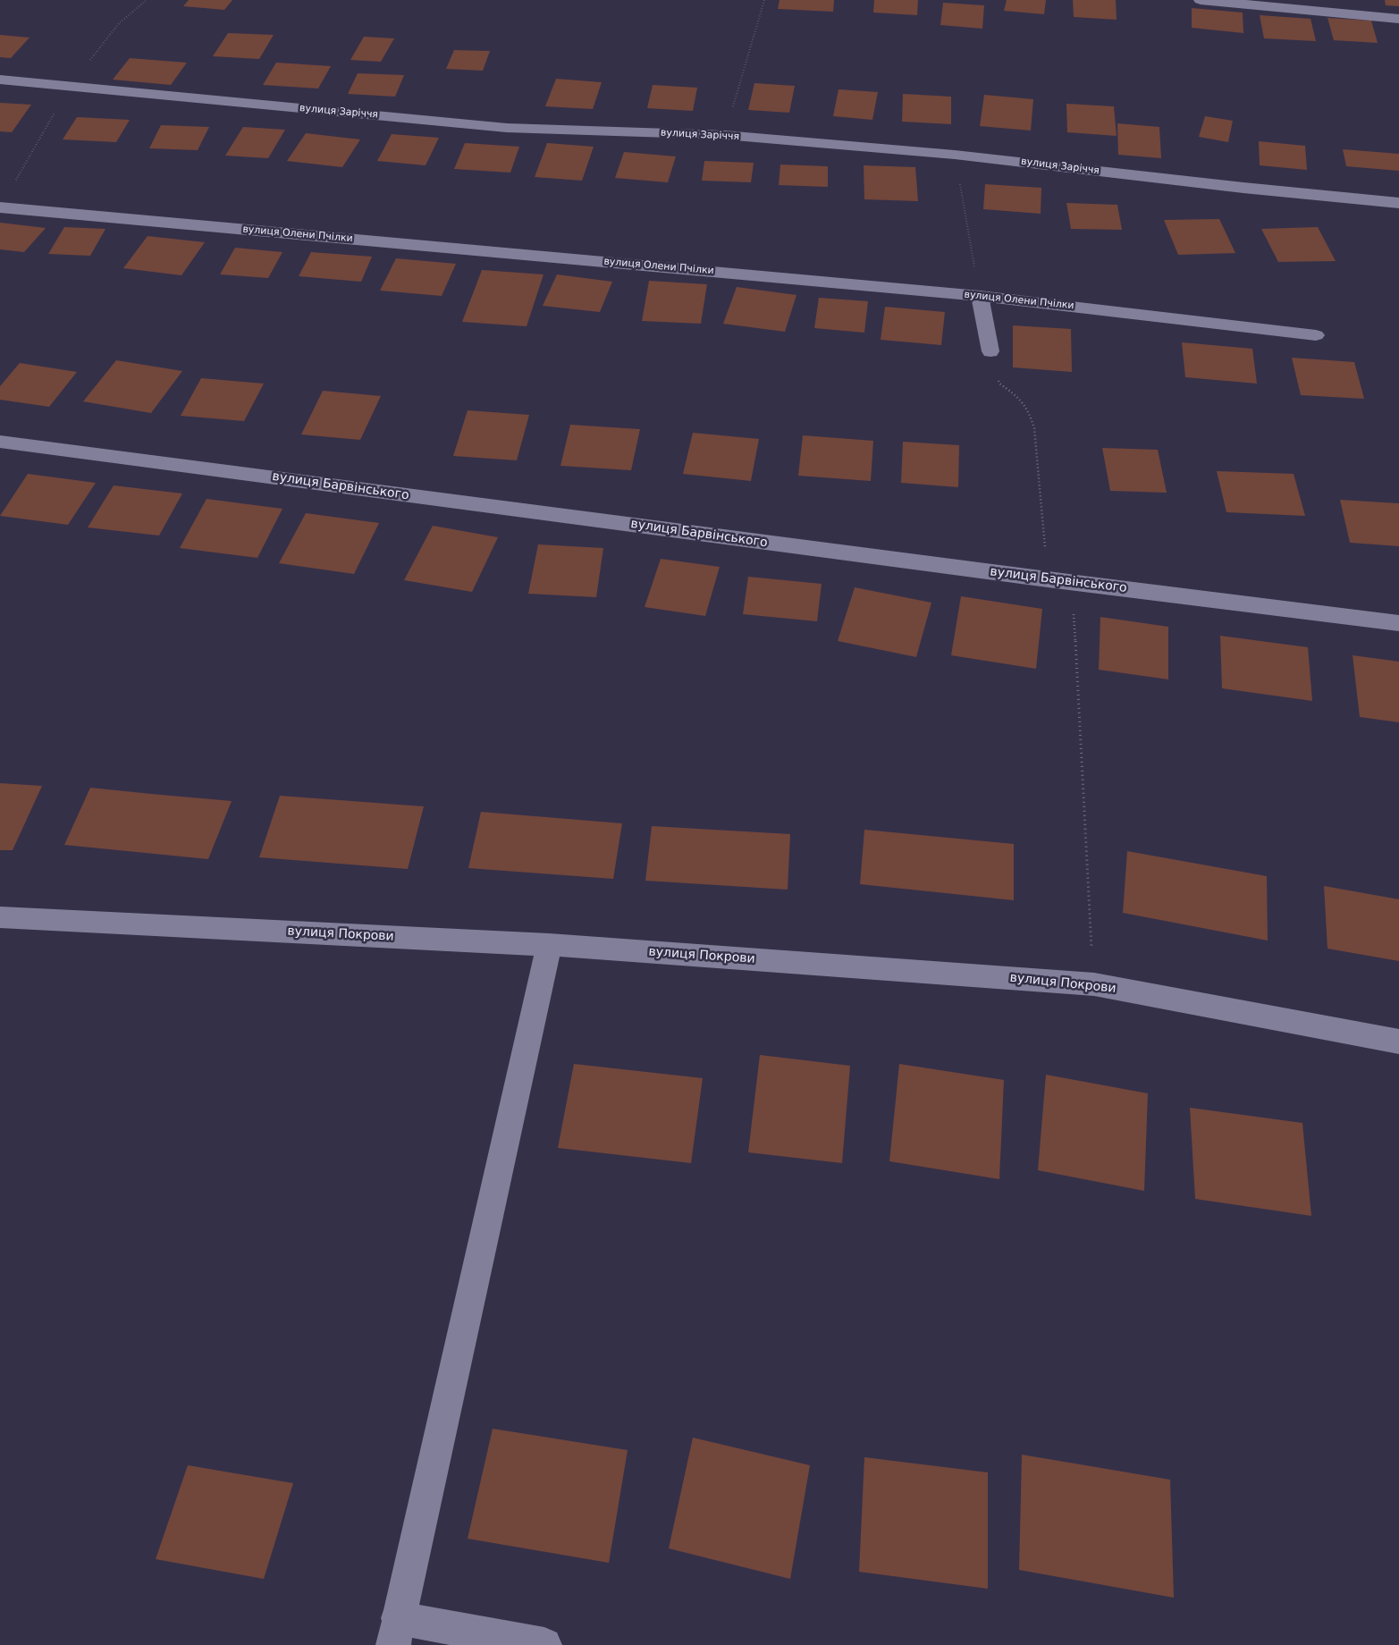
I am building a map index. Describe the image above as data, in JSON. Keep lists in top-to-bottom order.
{
  "streets": {
    "street": [
      "вулиця Заріччя",
      "вулиця Олени Пчілки",
      "вулиця Барвінського",
      "вулиця Покрови"
    ]
  }
}
